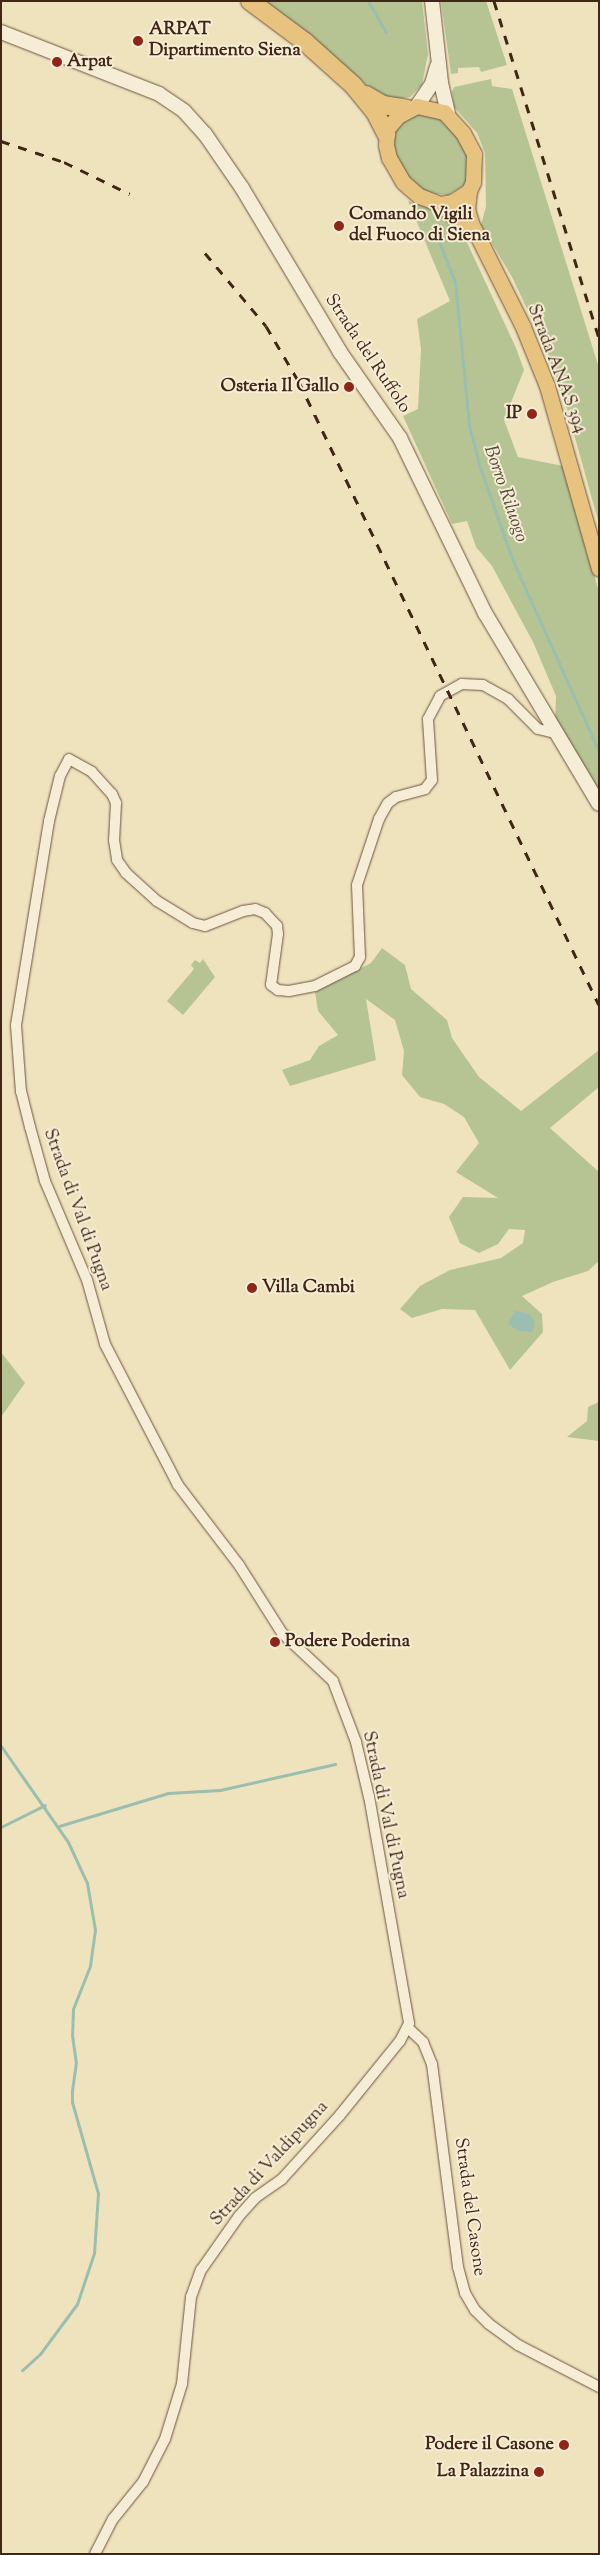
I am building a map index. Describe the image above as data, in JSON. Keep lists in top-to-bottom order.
{
  "streets": {
    "main road": ["Strada ANAS 394"],
    "street": [
      "Strada del Ruffolo",
      "Strada di Val di Pugna",
      "Strada di Valdipugna",
      "Strada del Casone"
    ]
  },
  "crossings": [
    ["Strada del Ruffolo", "Strada di Val di Pugna"],
    ["Strada di Val di Pugna", "Strada di Valdipugna"],
    ["Strada di Val di Pugna", "Strada del Casone"],
    ["Strada di Valdipugna", "Strada del Casone"]
  ],
  "water": ["Borro Riluogo"],
  "places": [
    "ARPAT Dipartimento Siena",
    "Arpat",
    "Comando Vigili del Fuoco di Siena",
    "Osteria Il Gallo",
    "IP",
    "Villa Cambi",
    "Podere Poderina",
    "Podere il Casone",
    "La Palazzina"
  ]
}
